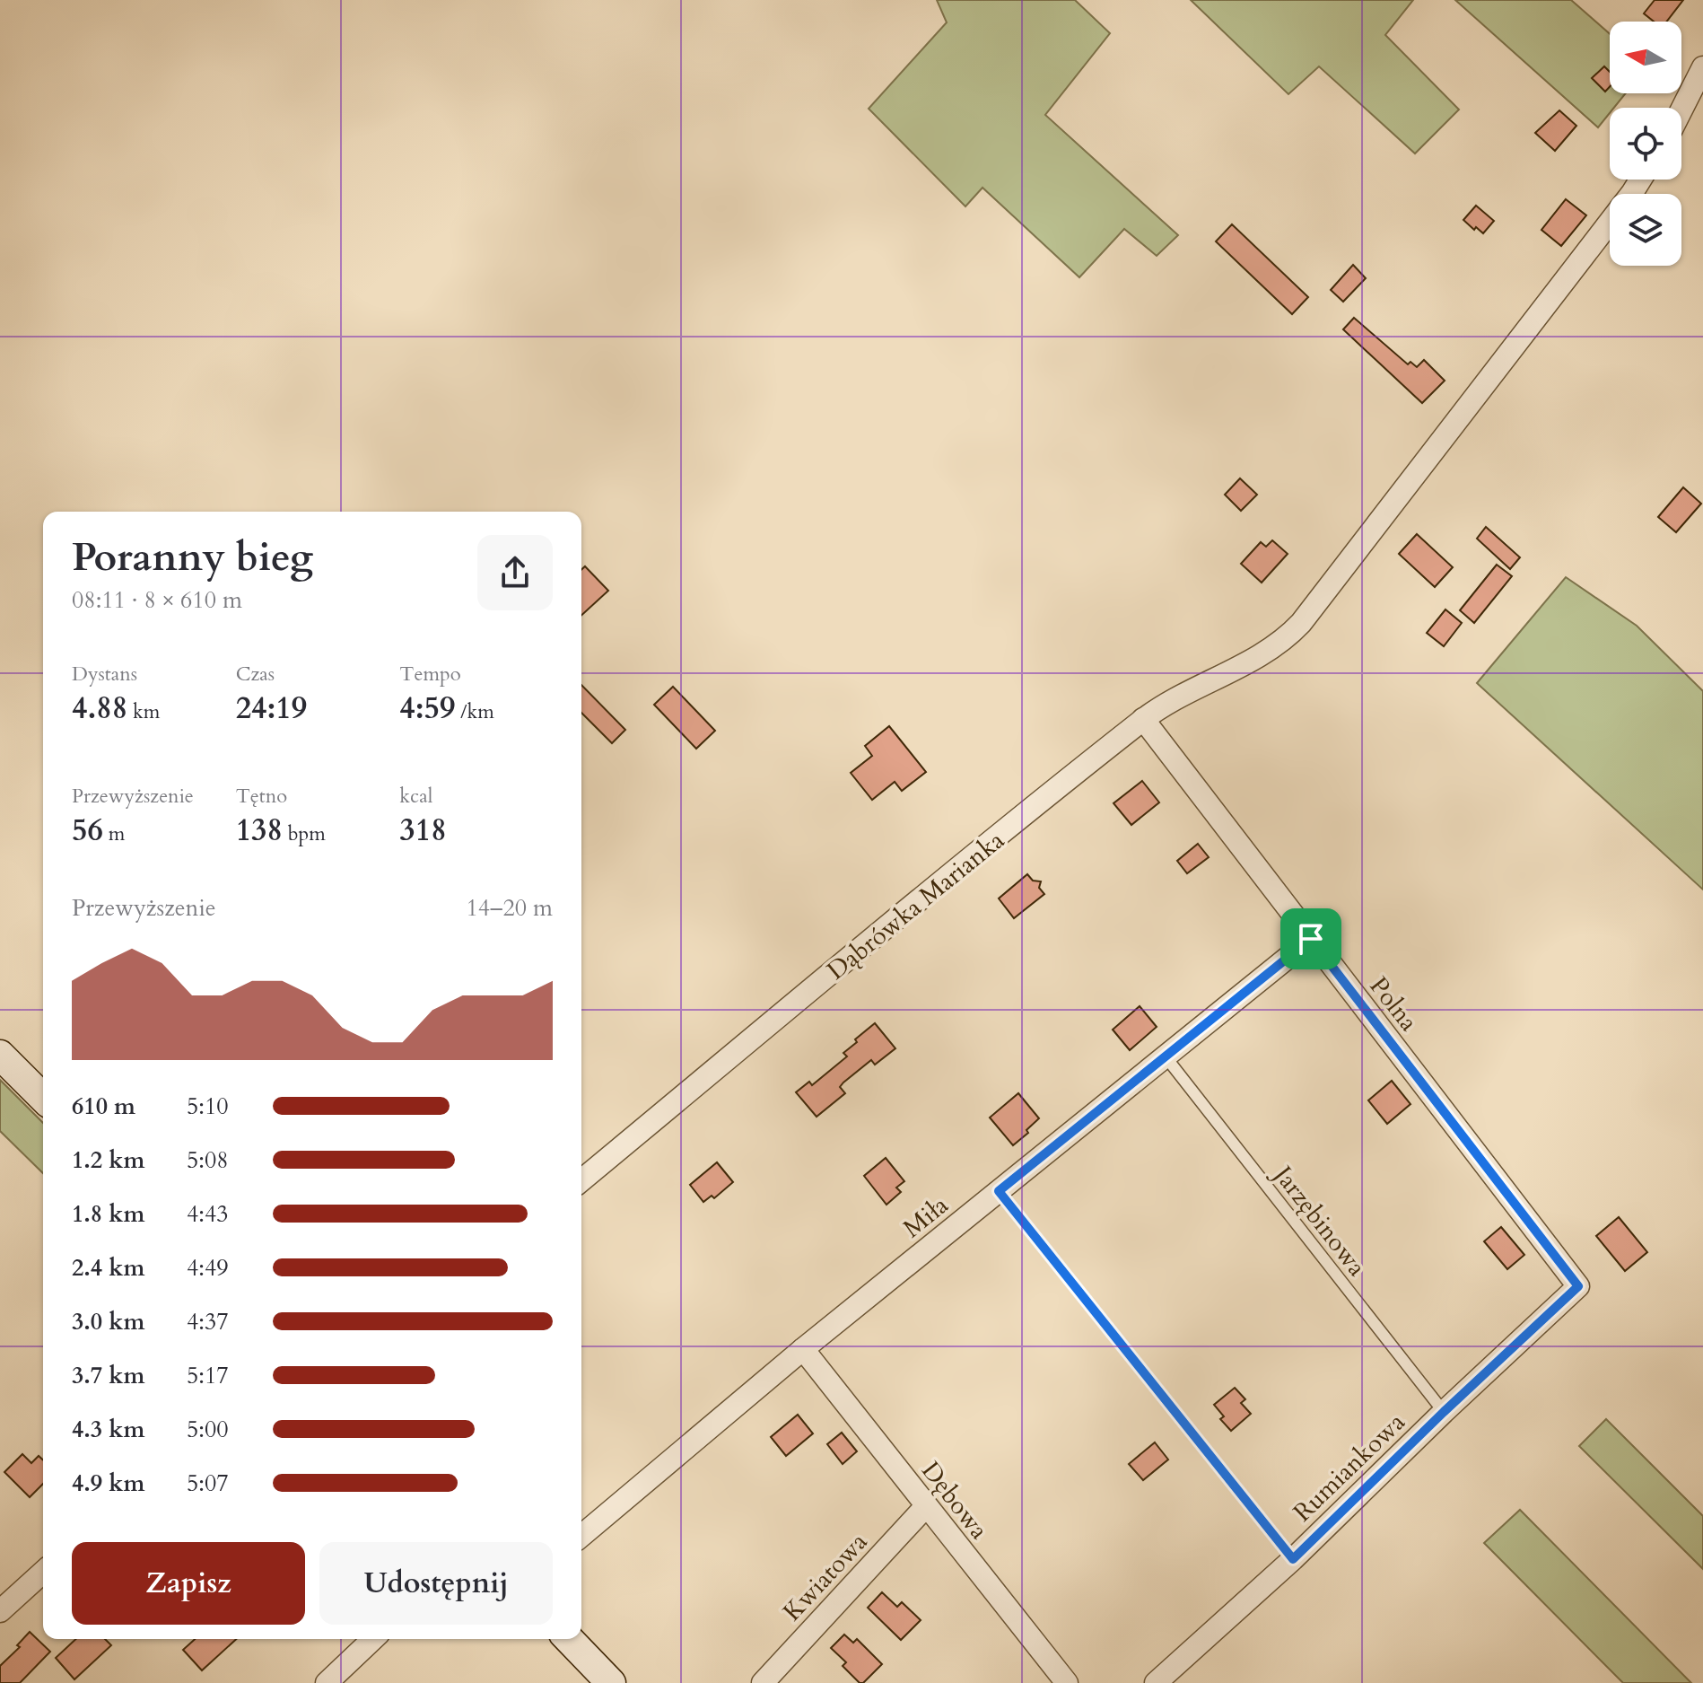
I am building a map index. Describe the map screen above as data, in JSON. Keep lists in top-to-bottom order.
{
  "streets": {
    "street": [
      "Dąbrówka Marianka",
      "Polna",
      "Miła",
      "Rumiankowa",
      "Dębowa",
      "Kwiatowa"
    ],
    "lane": ["Jarzębinowa"]
  },
  "crossings": [
    ["Dąbrówka Marianka", "Polna"],
    ["Polna", "Miła"],
    ["Polna", "Rumiankowa"],
    ["Miła", "Jarzębinowa"],
    ["Miła", "Dębowa"],
    ["Jarzębinowa", "Rumiankowa"],
    ["Dębowa", "Kwiatowa"]
  ],
  "north": "left",
  "page": {
    "heading": ["Poranny bieg", "08:11 · 8 × 610 m"],
    "stats": [
      ["Dystans", "4.88 km"],
      ["Czas", "24:19"],
      ["Tempo", "4:59 /km"],
      ["Przewyższenie", "56 m"],
      ["Tętno", "138 bpm"],
      ["kcal", "318"]
    ],
    "chart": ["Przewyższenie", "14–20 m"],
    "list": [
      {
        "name": "610 m",
        "note": "5:10"
      },
      {
        "name": "1.2 km",
        "note": "5:08"
      },
      {
        "name": "1.8 km",
        "note": "4:43"
      },
      {
        "name": "2.4 km",
        "note": "4:49"
      },
      {
        "name": "3.0 km",
        "note": "4:37"
      },
      {
        "name": "3.7 km",
        "note": "5:17"
      },
      {
        "name": "4.3 km",
        "note": "5:00"
      },
      {
        "name": "4.9 km",
        "note": "5:07"
      }
    ],
    "buttons": ["Zapisz", "Udostępnij"]
  }
}
